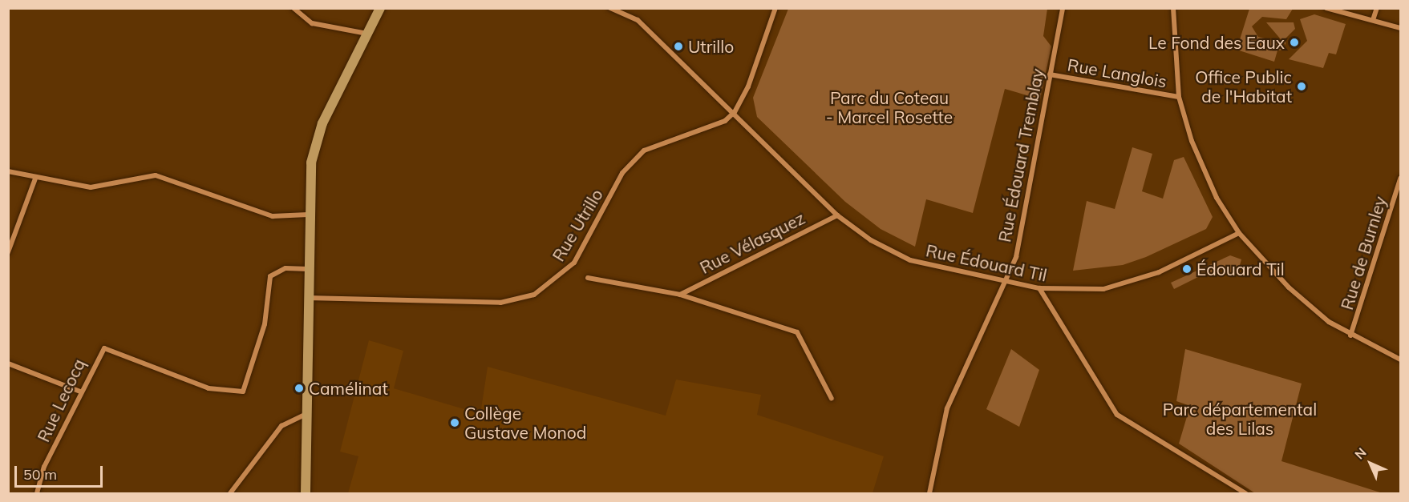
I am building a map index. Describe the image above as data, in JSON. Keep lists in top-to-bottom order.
{
  "streets": {
    "street": [
      "Rue Langlois",
      "Rue Édouard Tremblay",
      "Rue Utrillo",
      "Rue Vélasquez",
      "Rue de Burnley",
      "Rue Édouard Til",
      "Rue Lecocq"
    ]
  },
  "crossings": [
    ["Rue Langlois", "Rue Édouard Tremblay"],
    ["Rue Édouard Tremblay", "Rue Édouard Til"],
    ["Rue Utrillo", "Rue Édouard Til"],
    ["Rue Vélasquez", "Rue Édouard Til"]
  ],
  "parks": ["Parc du Coteau - Marcel Rosette", "Parc départemental des Lilas"],
  "places": [
    "Le Fond des Eaux",
    "Utrillo",
    "Office Public de l'Habitat",
    "Édouard Til",
    "Camélinat",
    "Collège Gustave Monod"
  ],
  "scale_bar": "50 m",
  "north": "top left"
}
